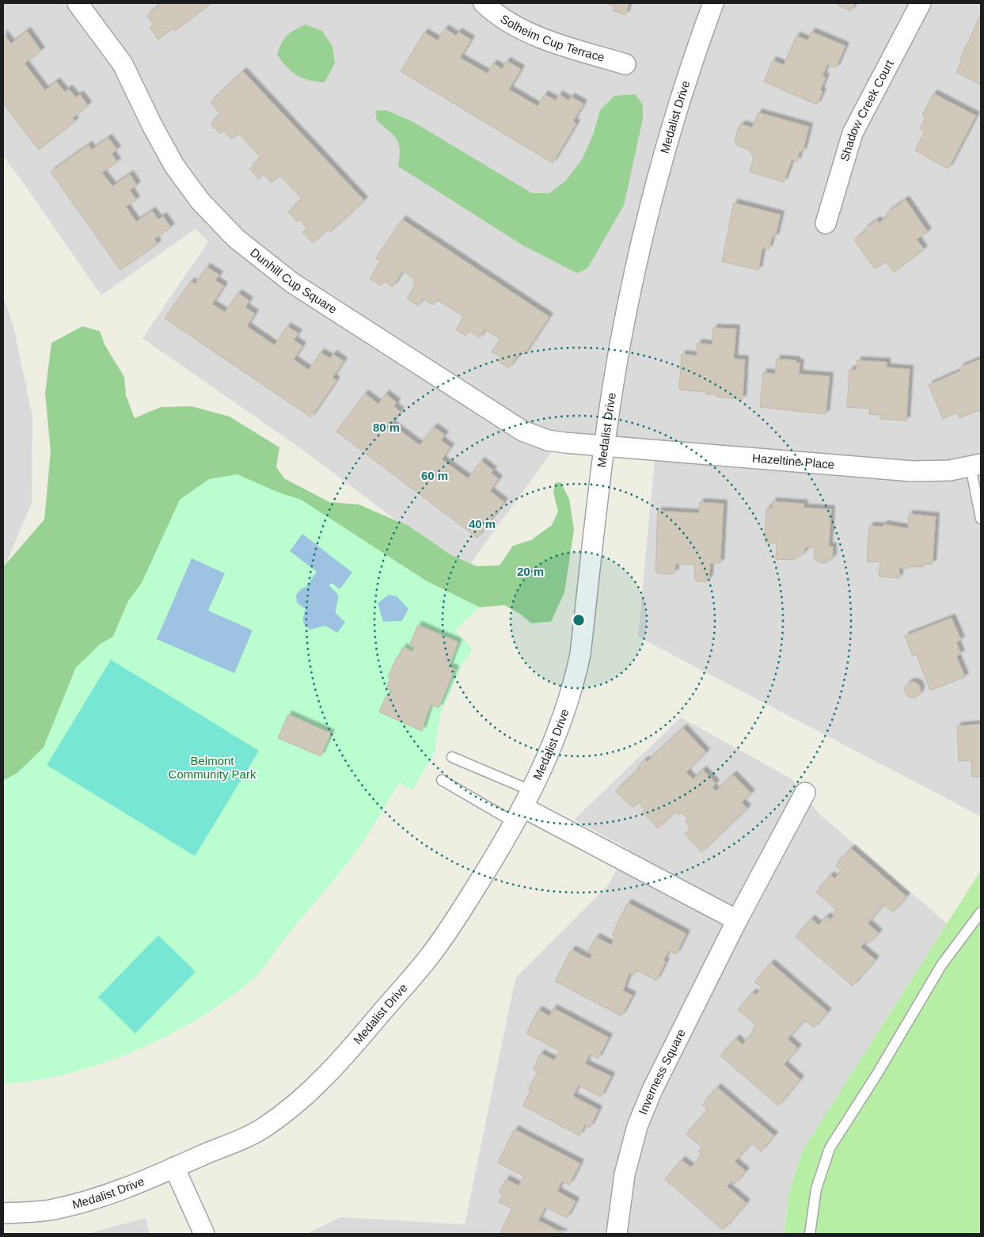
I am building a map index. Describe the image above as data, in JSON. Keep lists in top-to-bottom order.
{
  "streets": {
    "street": [
      "Solheim Cup Terrace",
      "Shadow Creek Court",
      "Medalist Drive",
      "Dunhill Cup Square",
      "Hazeltine Place",
      "Inverness Square"
    ]
  },
  "crossings": [
    ["Medalist Drive", "Dunhill Cup Square"],
    ["Medalist Drive", "Hazeltine Place"],
    ["Dunhill Cup Square", "Hazeltine Place"]
  ],
  "parks": ["Belmont Community Park"],
  "rings": [
    "80 m",
    "60 m",
    "40 m",
    "20 m"
  ]
}
